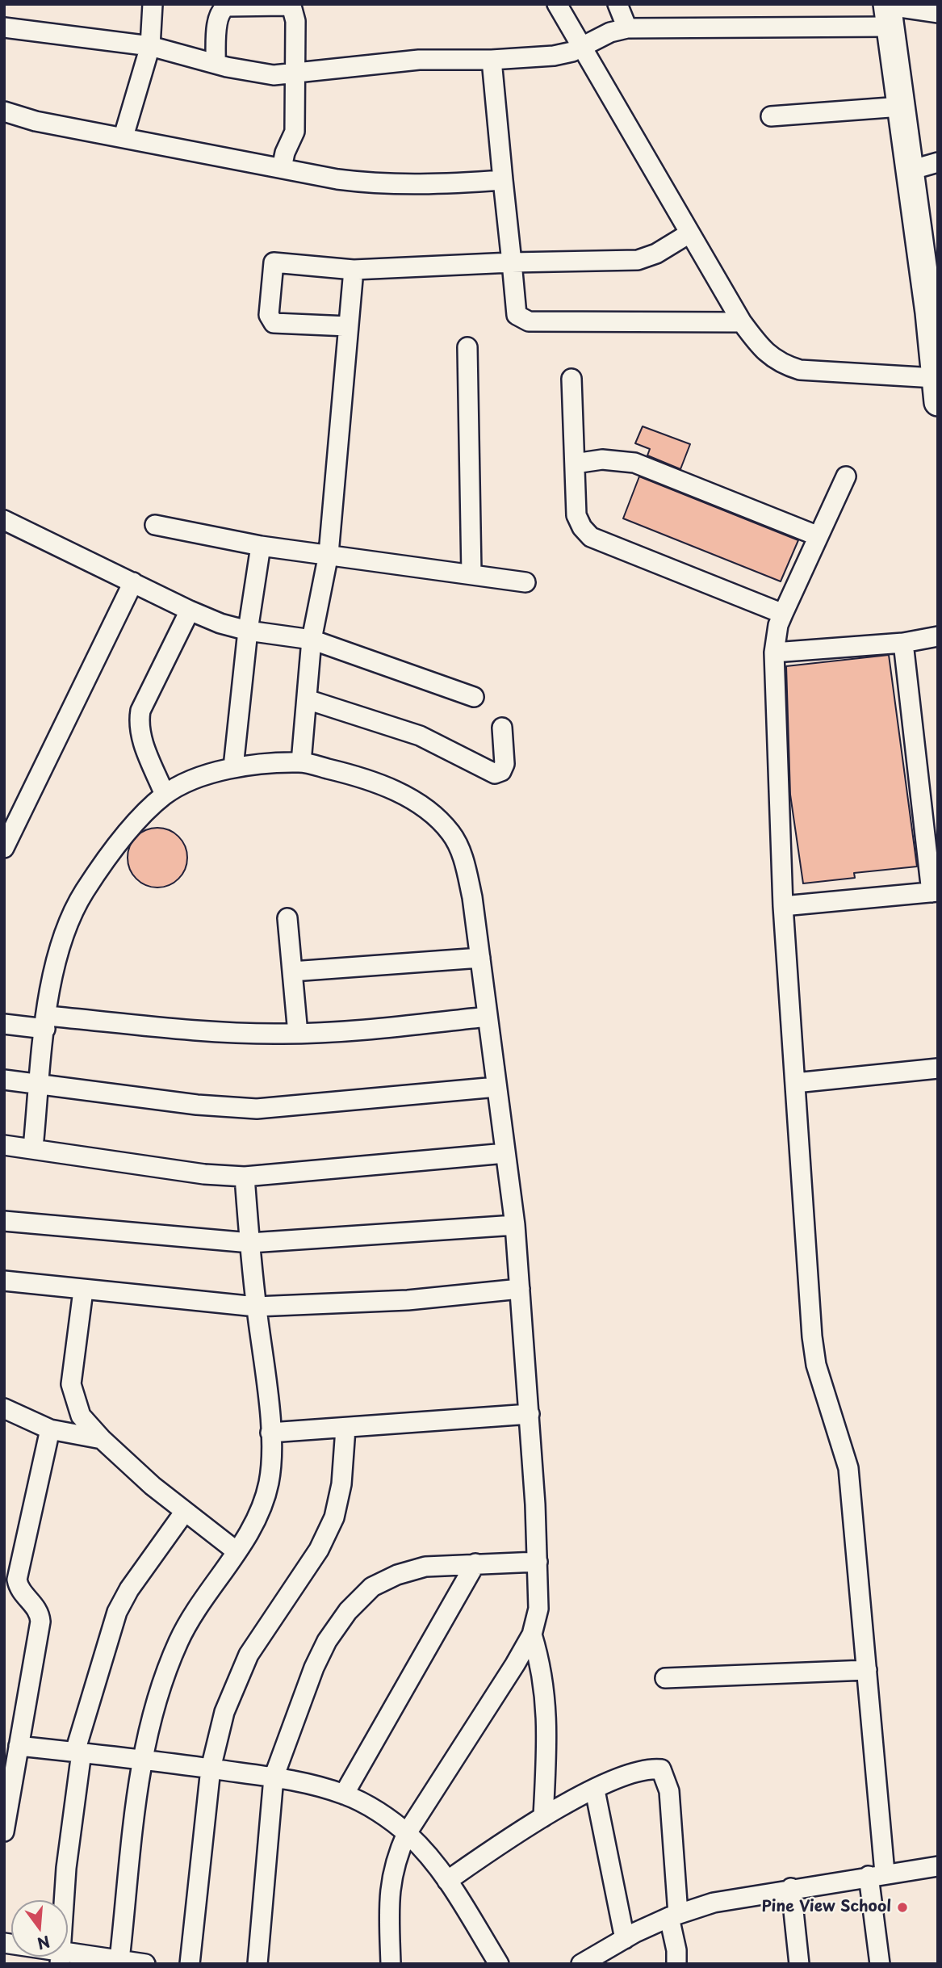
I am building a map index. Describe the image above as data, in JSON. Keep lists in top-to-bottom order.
{
  "places": ["Pine View School"],
  "north": "bottom"
}
